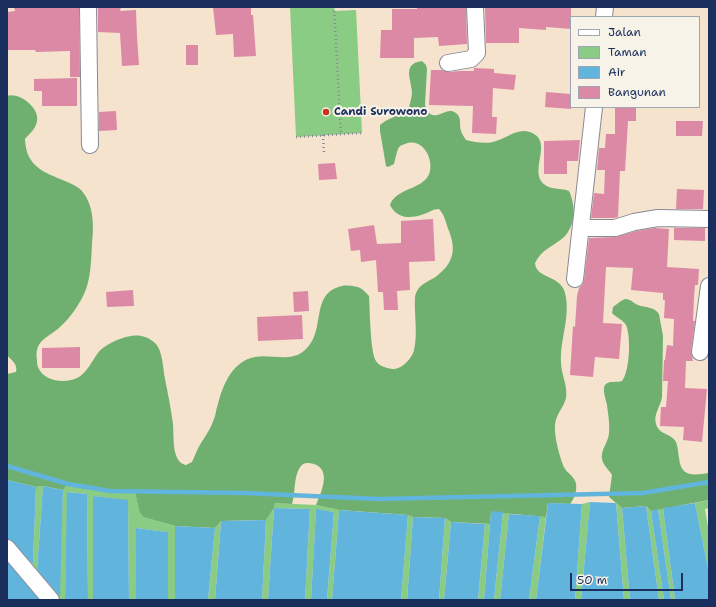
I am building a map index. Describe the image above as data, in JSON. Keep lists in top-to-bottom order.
{
  "places": ["Candi Surowono"],
  "legend": [
    "Jalan",
    "Taman",
    "Air",
    "Bangunan"
  ],
  "scale_bar": "50 m"
}
